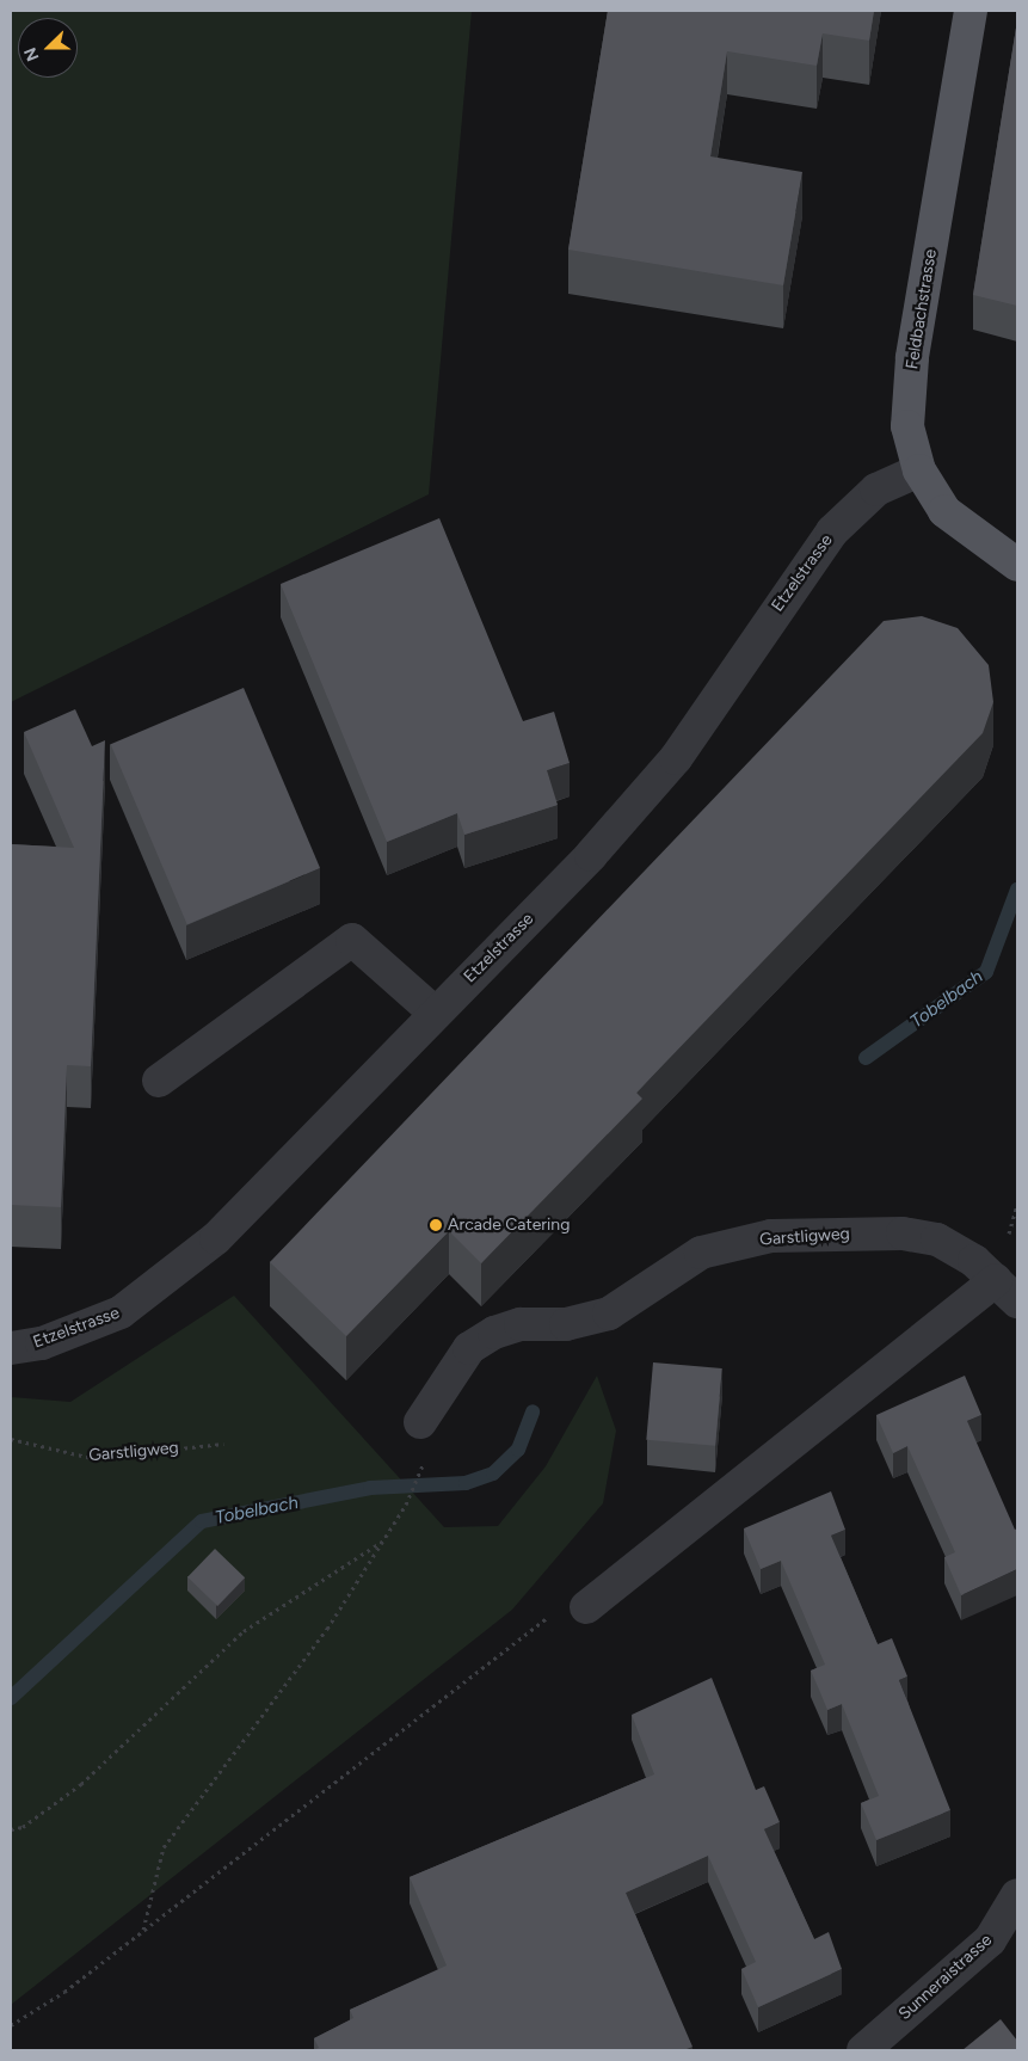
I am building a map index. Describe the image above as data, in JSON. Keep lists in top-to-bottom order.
{
  "streets": {
    "main road": ["Feldbachstrasse"],
    "street": ["Etzelstrasse", "Garstligweg", "Sunneraistrasse"]
  },
  "crossings": [
    ["Feldbachstrasse", "Etzelstrasse"]
  ],
  "water": ["Tobelbach"],
  "places": ["Arcade Catering"],
  "north": "left"
}
